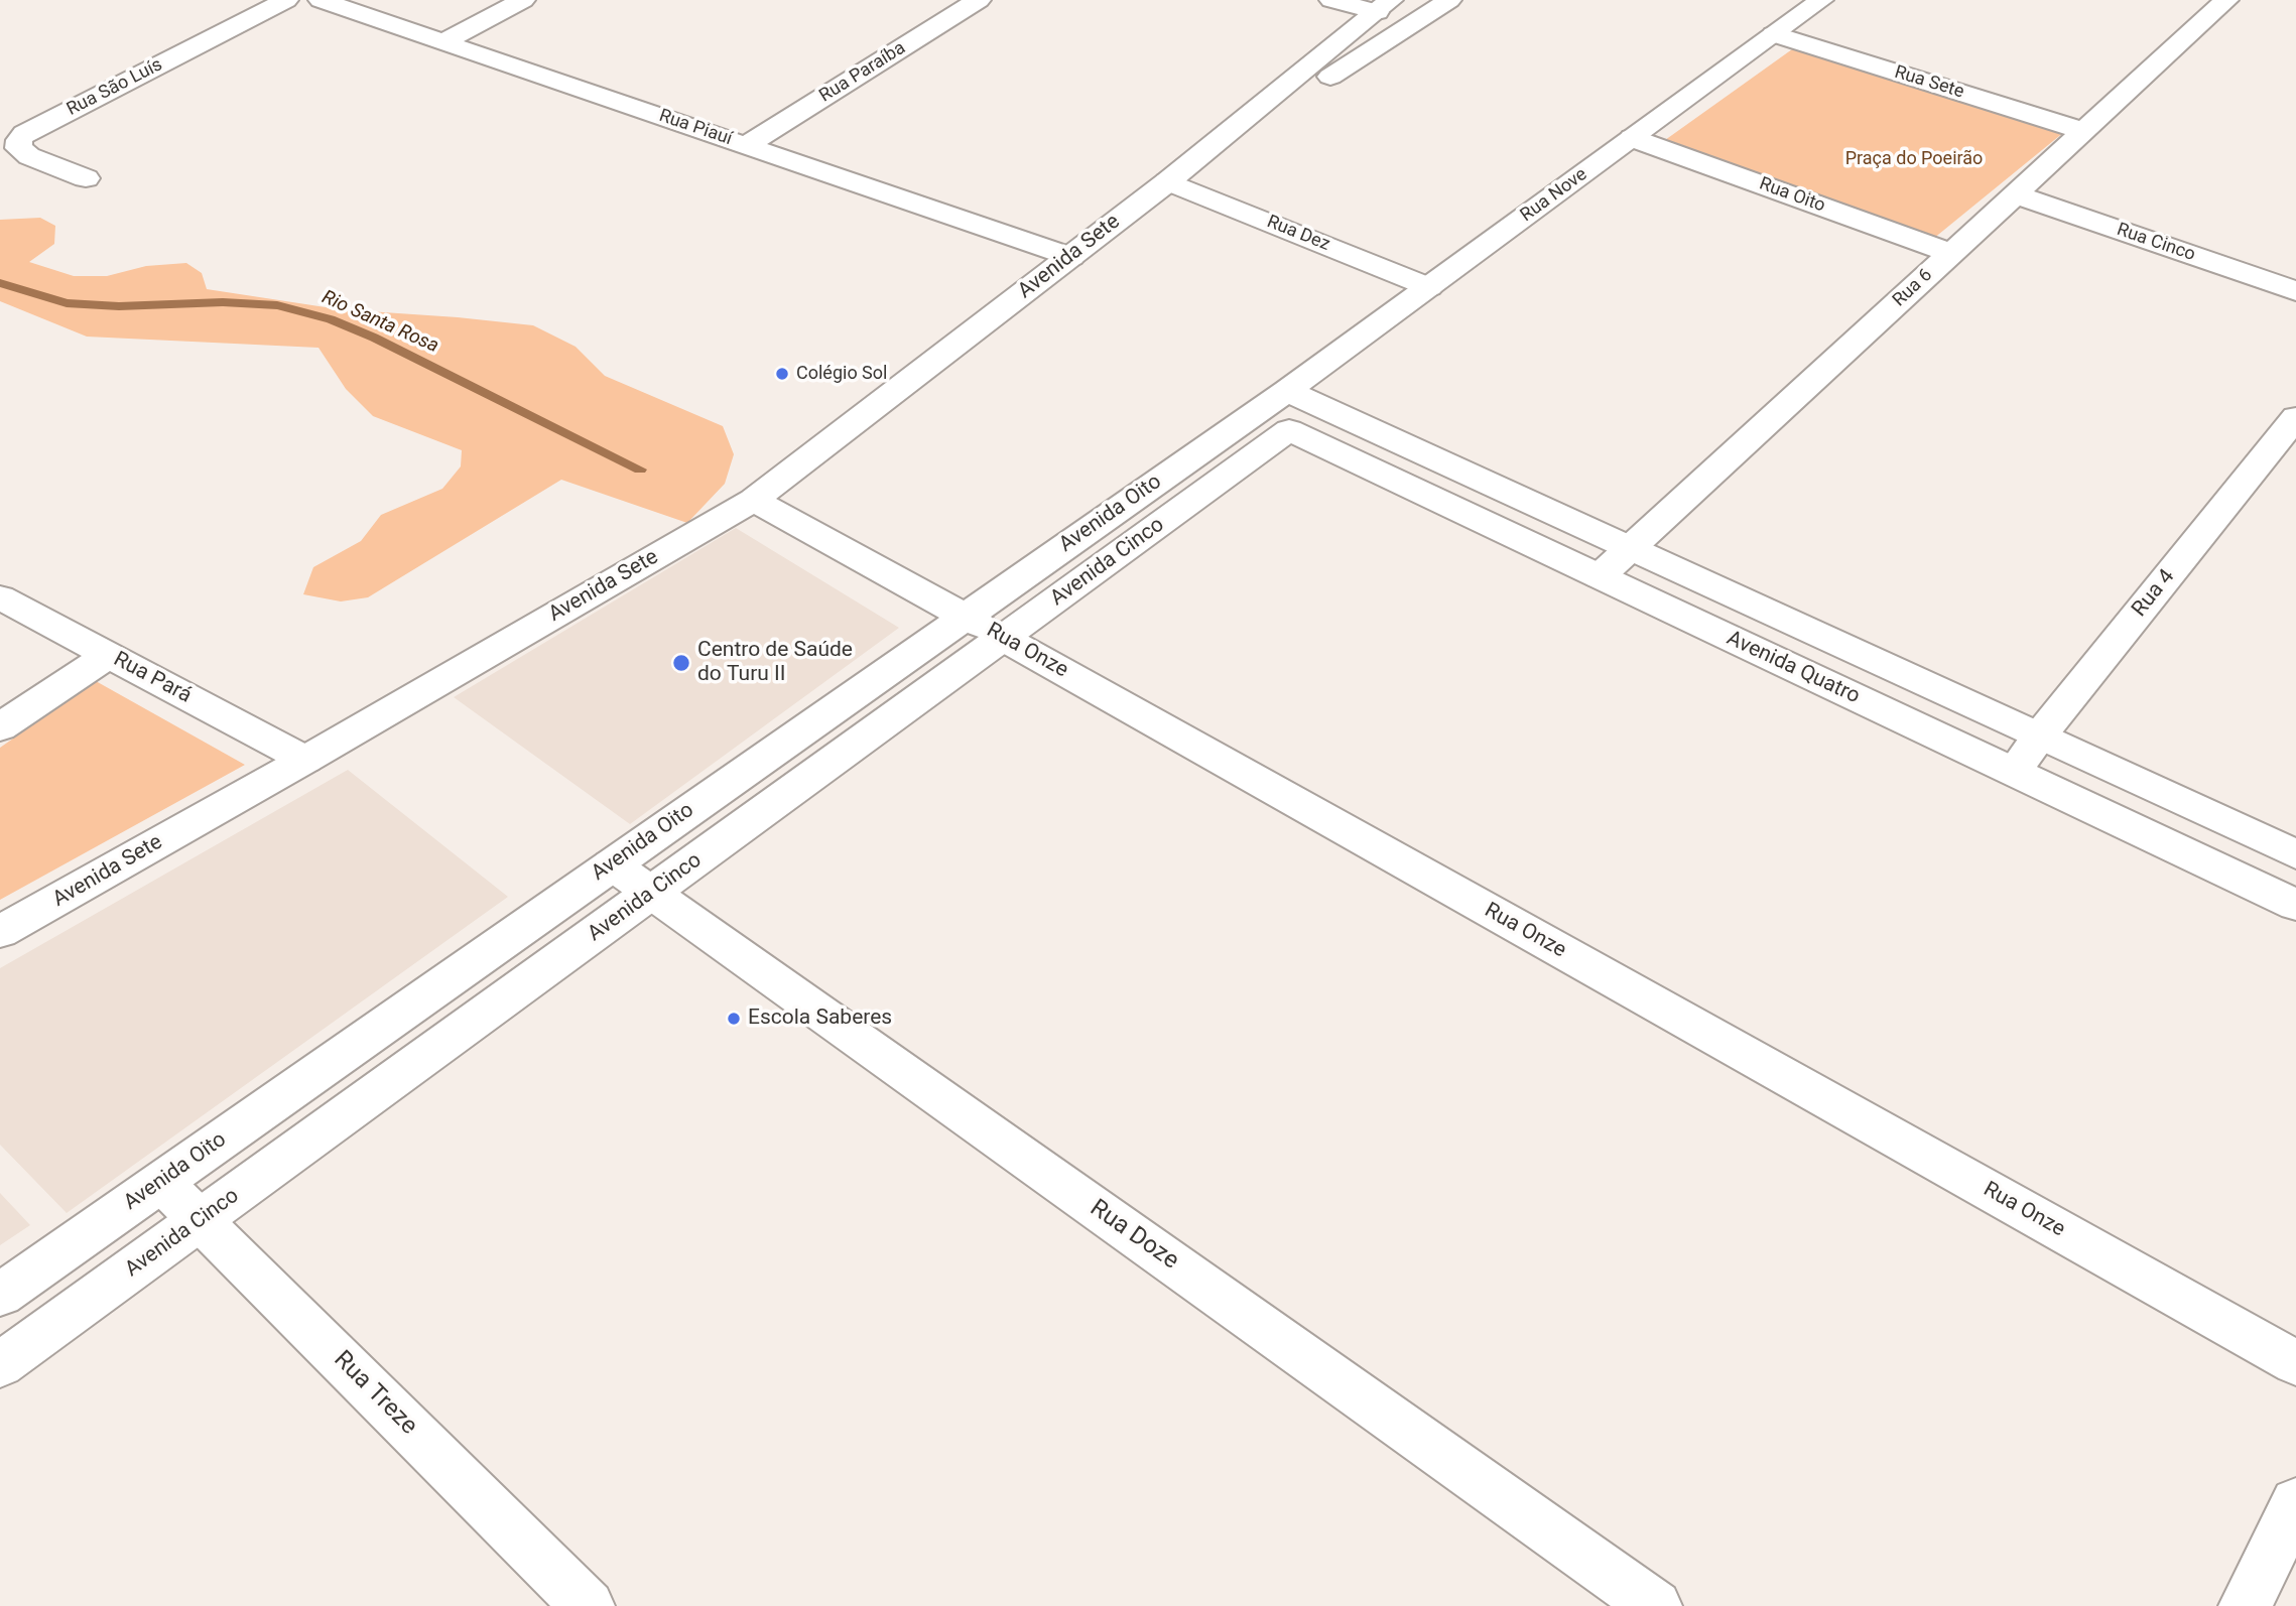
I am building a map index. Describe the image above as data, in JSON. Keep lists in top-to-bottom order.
{
  "streets": {
    "street": [
      "Rua Paraíba",
      "Rua Sete",
      "Rua São Luís",
      "Rua Piauí",
      "Rua Nove",
      "Rua Oito",
      "Rua Dez",
      "Rua Cinco",
      "Avenida Sete",
      "Rua 6",
      "Avenida Oito",
      "Avenida Cinco",
      "Rua 4",
      "Rua Onze",
      "Avenida Quatro",
      "Rua Pará",
      "Rua Doze",
      "Rua Treze"
    ]
  },
  "crossings": [
    ["Rua Paraíba", "Rua Piauí"],
    ["Rua Sete", "Rua Nove"],
    ["Rua Sete", "Rua 6"],
    ["Rua Piauí", "Avenida Sete"],
    ["Rua Nove", "Rua Oito"],
    ["Rua Nove", "Rua Dez"],
    ["Rua Nove", "Avenida Oito"],
    ["Rua Nove", "Avenida Quatro"],
    ["Rua Oito", "Rua 6"],
    ["Rua Dez", "Avenida Sete"],
    ["Rua Cinco", "Rua 6"],
    ["Avenida Sete", "Rua Onze"],
    ["Avenida Sete", "Rua Pará"],
    ["Rua 6", "Avenida Quatro"],
    ["Avenida Oito", "Rua Onze"],
    ["Avenida Oito", "Avenida Quatro"],
    ["Avenida Oito", "Rua Doze"],
    ["Avenida Oito", "Rua Treze"],
    ["Avenida Cinco", "Rua Onze"],
    ["Avenida Cinco", "Avenida Quatro"],
    ["Avenida Cinco", "Rua Doze"],
    ["Avenida Cinco", "Rua Treze"],
    ["Rua 4", "Avenida Quatro"]
  ],
  "water": ["Rio Santa Rosa"],
  "parks": ["Praça do Poeirão"],
  "places": ["Colégio Sol", "Centro de Saúde do Turu II", "Escola Saberes"]
}
